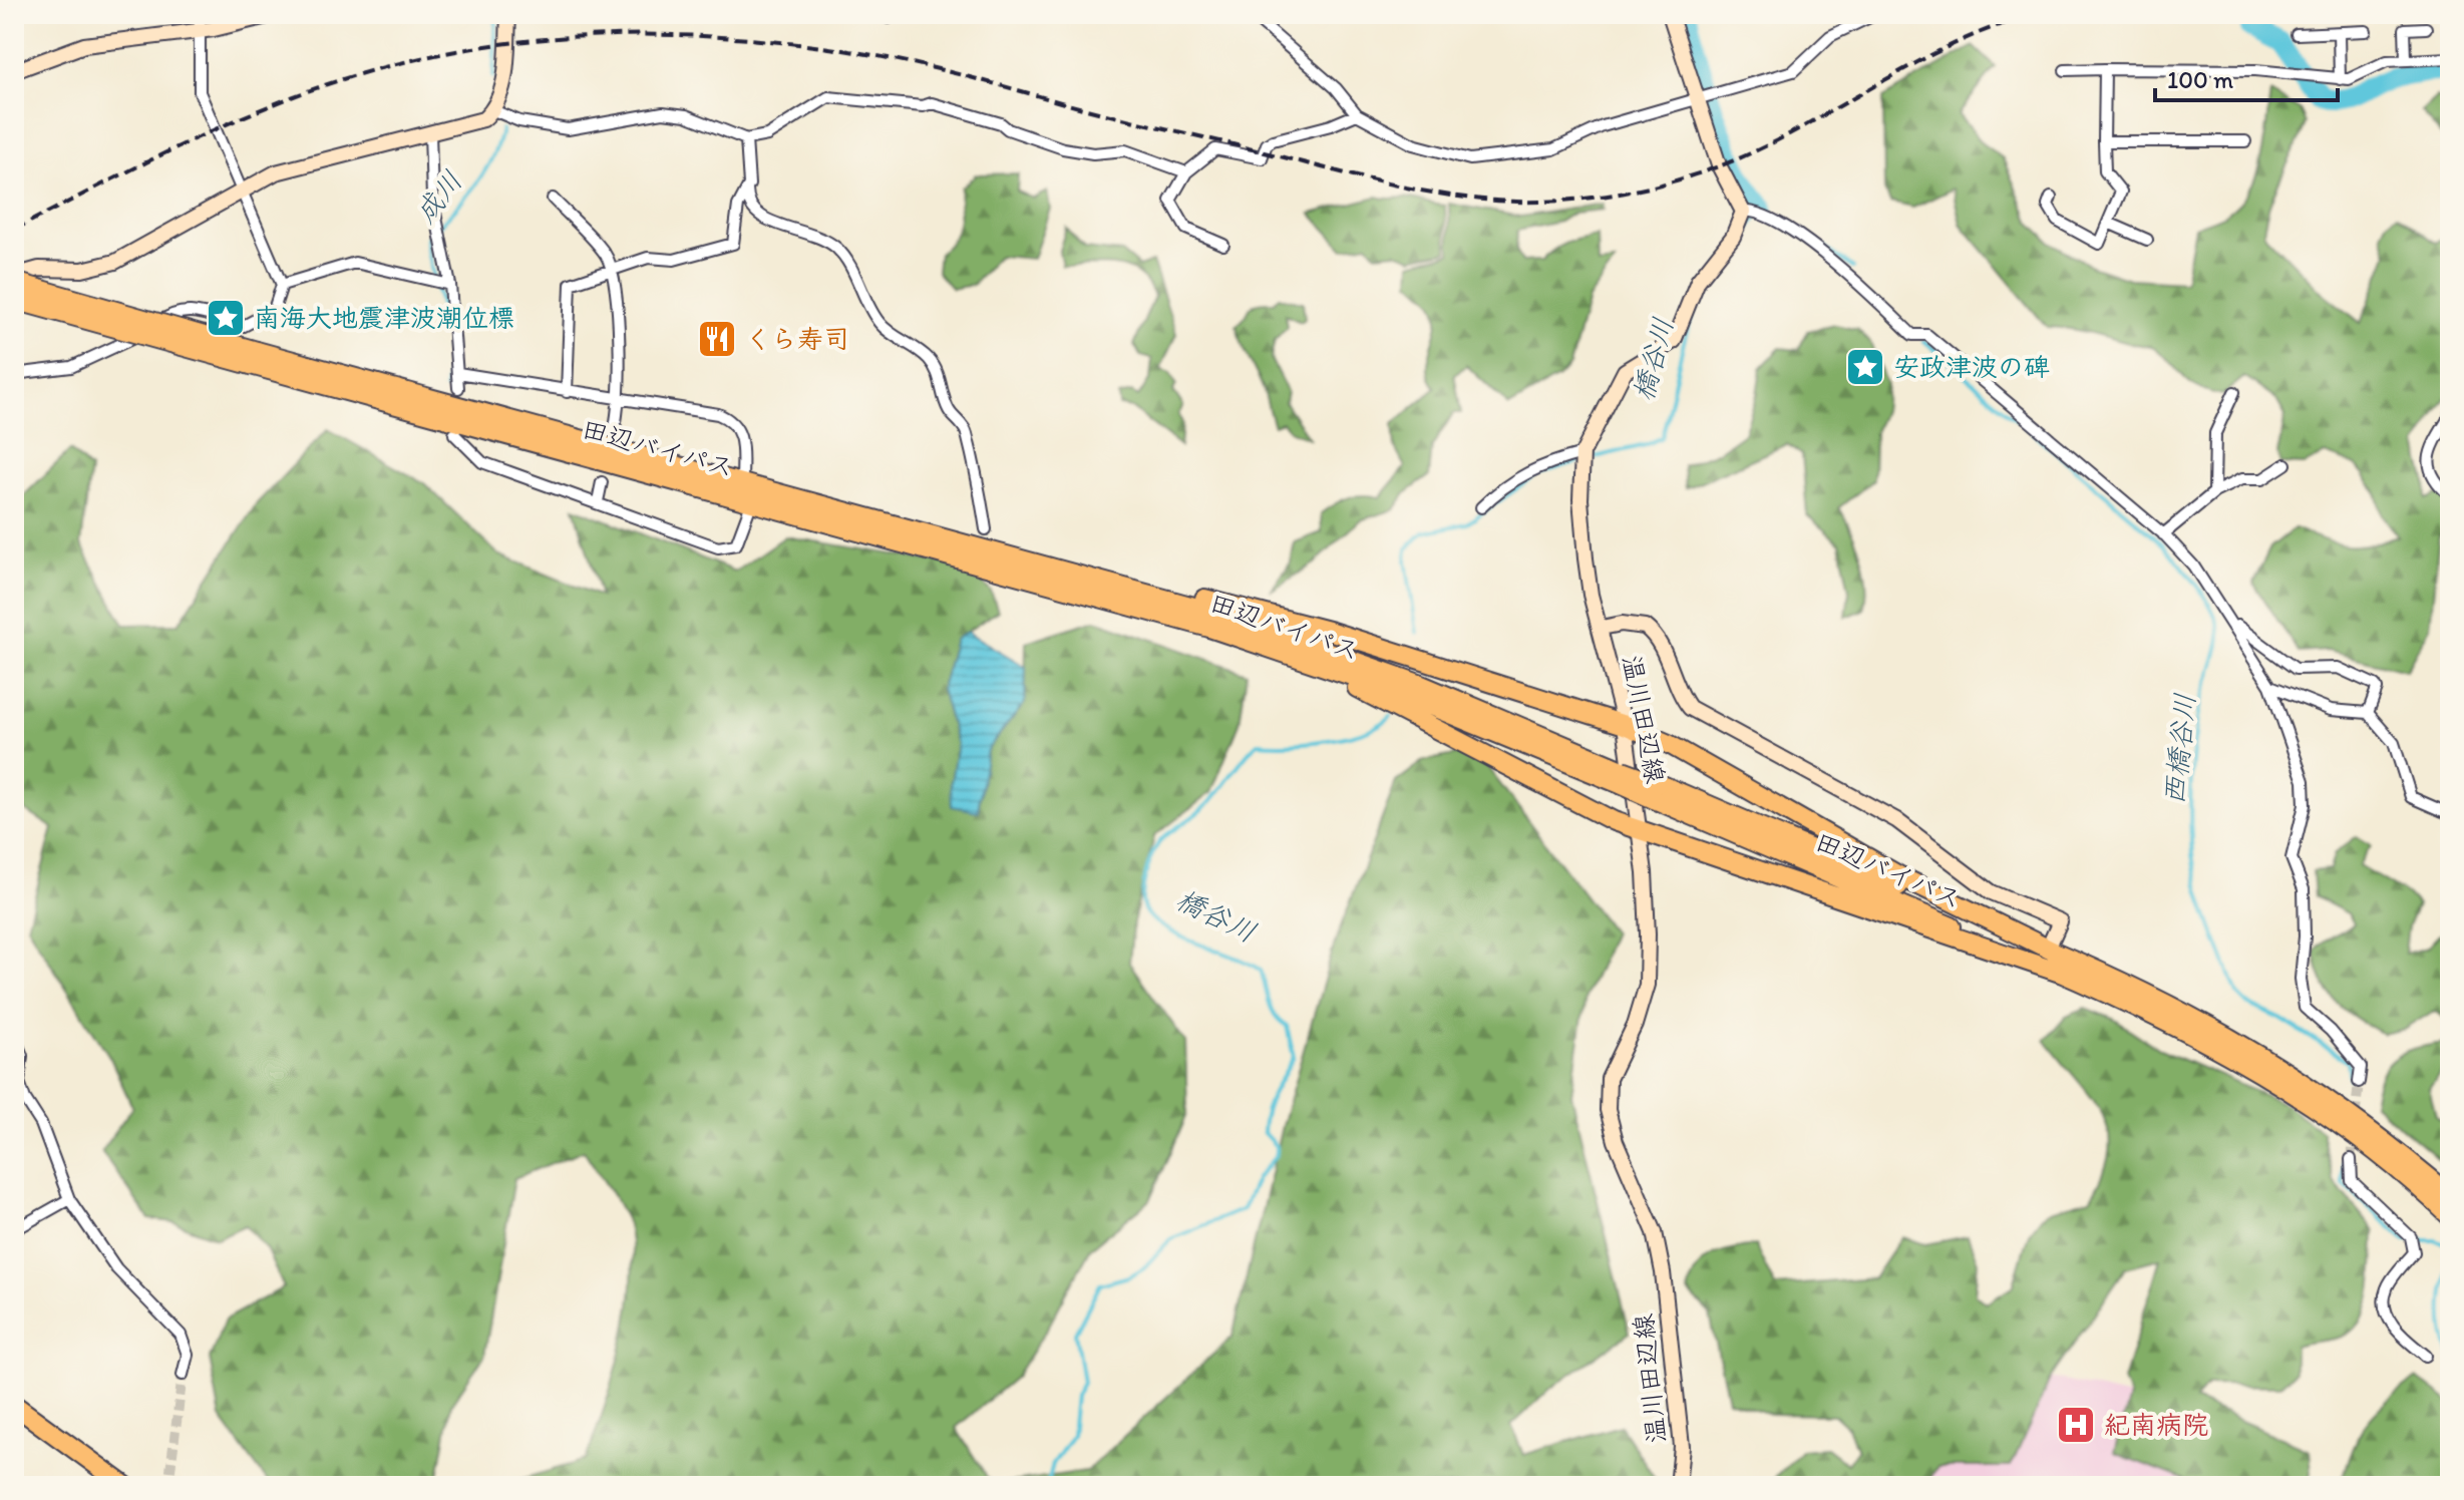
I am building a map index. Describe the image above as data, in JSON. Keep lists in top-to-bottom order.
{
  "streets": {
    "highway": ["田辺バイパス"],
    "main road": ["温川田辺線"]
  },
  "water": ["成川", "橋谷川", "西橋谷川"],
  "places": {
    "place": ["南海大地震津波潮位標", "安政津波の碑"],
    "restaurant": ["くら寿司"],
    "hospital": ["紀南病院"]
  },
  "scale_bar": "100 m"
}
